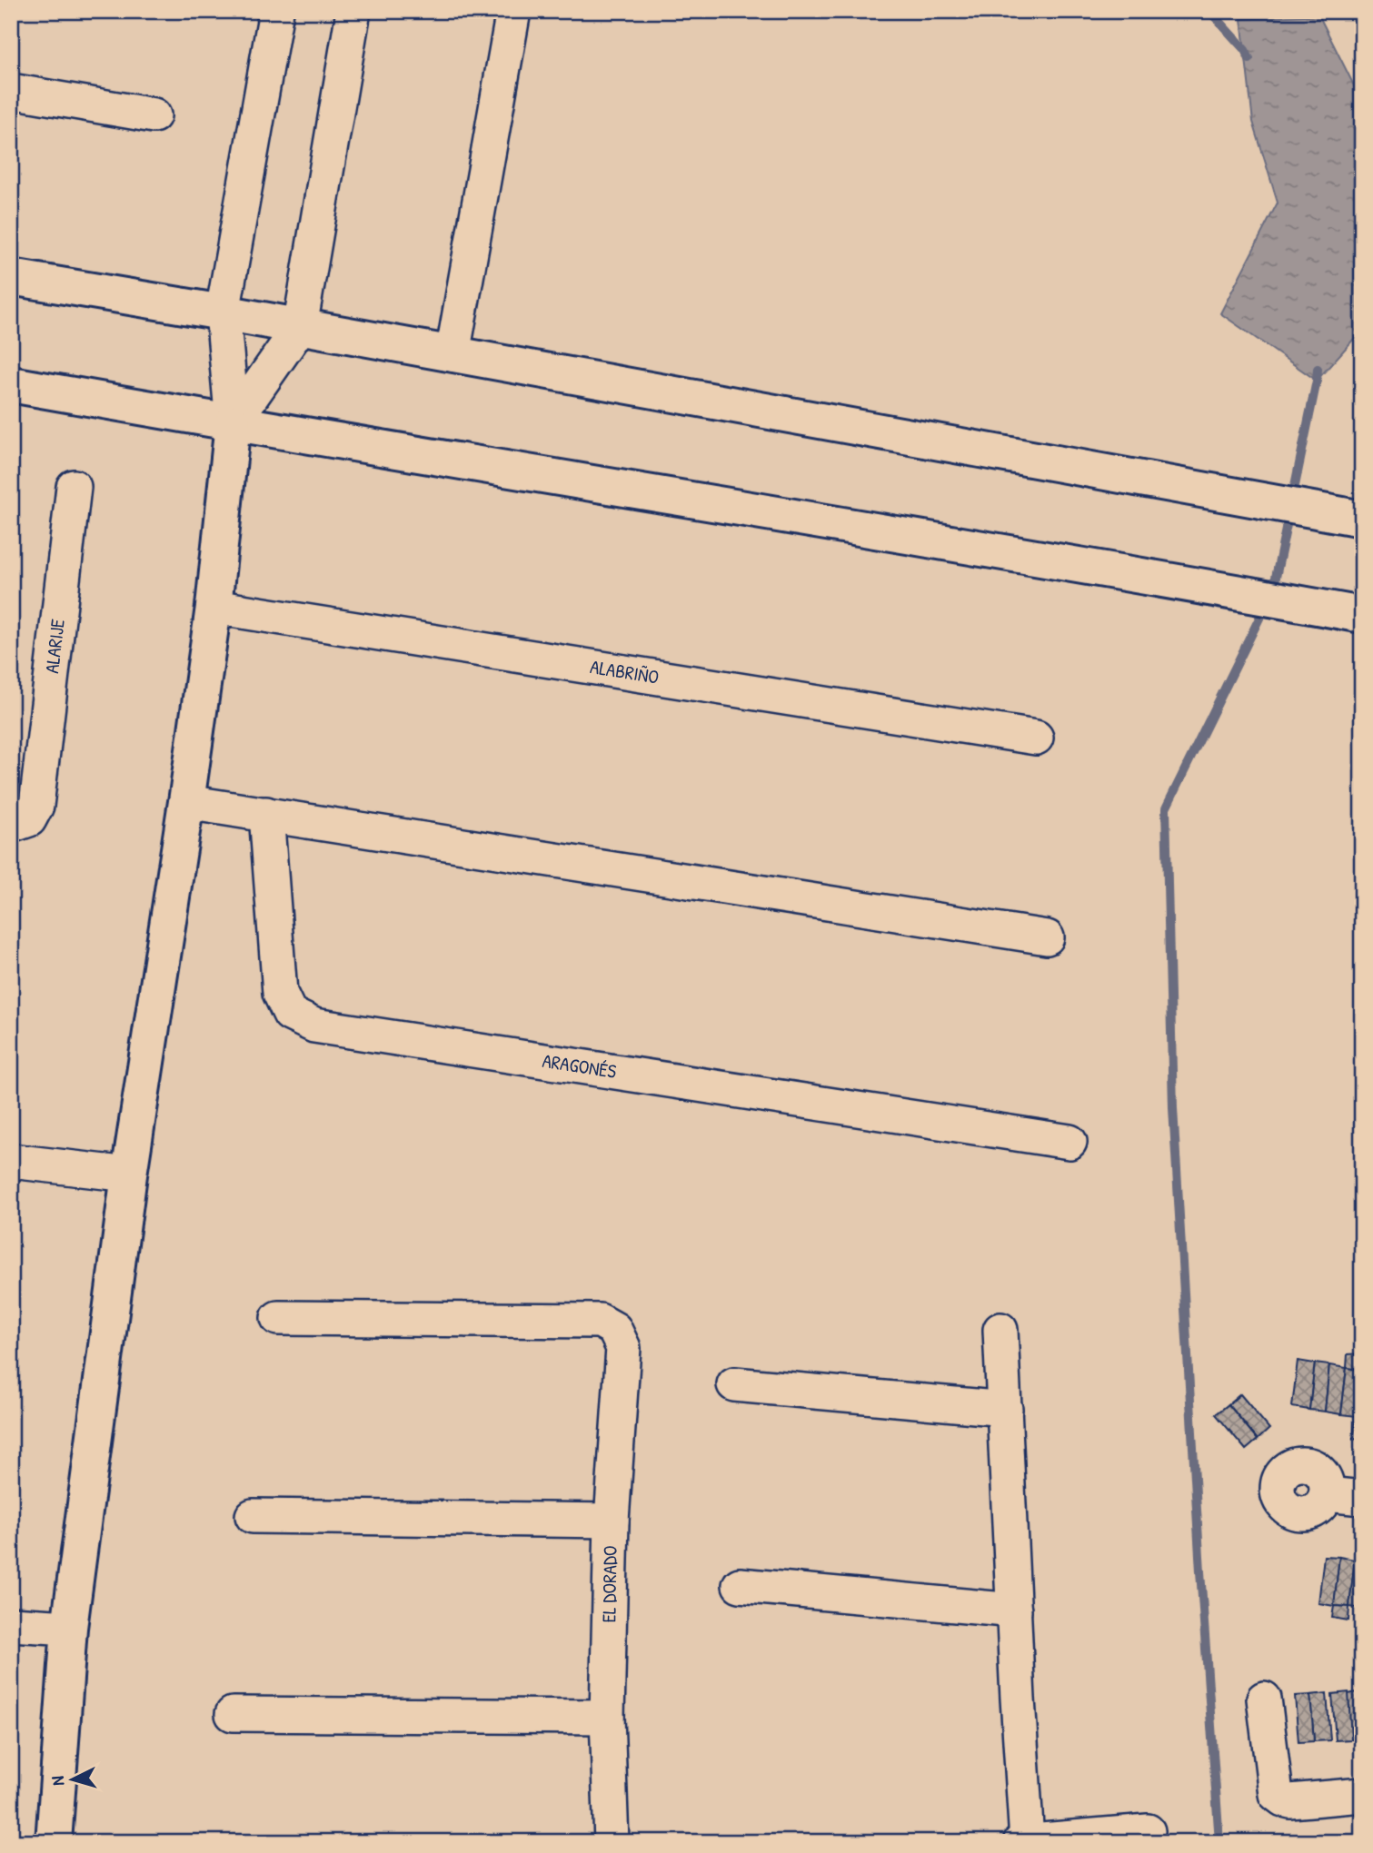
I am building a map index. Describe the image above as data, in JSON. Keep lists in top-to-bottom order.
{
  "streets": {
    "street": [
      "ALARIJE",
      "ALABRIÑO",
      "ARAGONÉS",
      "EL DORADO"
    ]
  },
  "north": "left"
}
